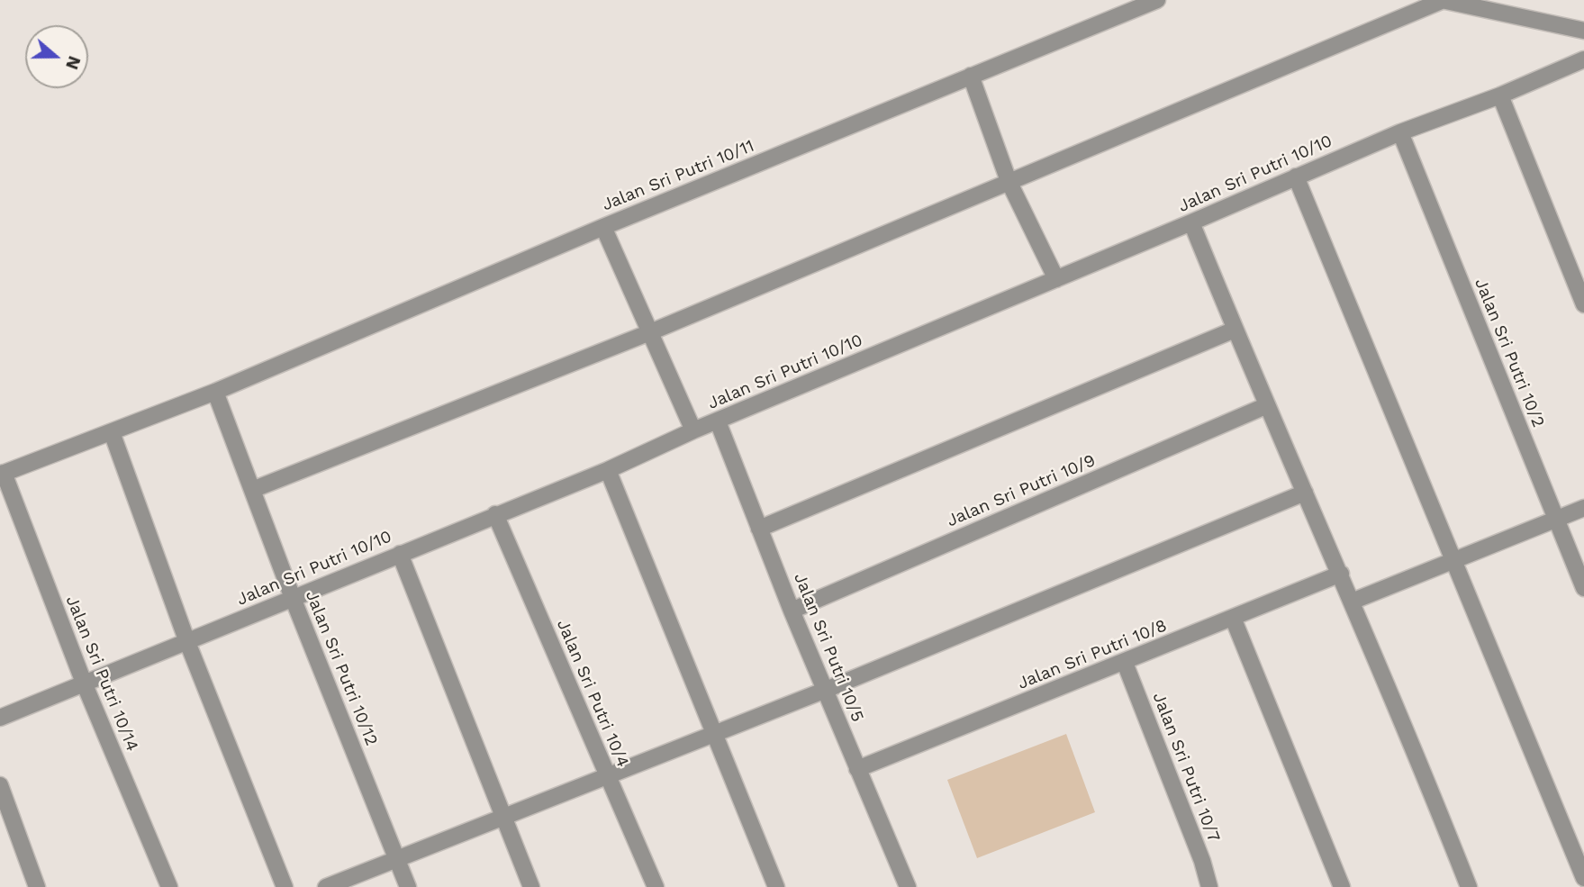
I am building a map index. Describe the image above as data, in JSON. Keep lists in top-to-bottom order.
{
  "streets": {
    "street": [
      "Jalan Sri Putri 10/10",
      "Jalan Sri Putri 10/11",
      "Jalan Sri Putri 10/2",
      "Jalan Sri Putri 10/9",
      "Jalan Sri Putri 10/5",
      "Jalan Sri Putri 10/8",
      "Jalan Sri Putri 10/12",
      "Jalan Sri Putri 10/14",
      "Jalan Sri Putri 10/4",
      "Jalan Sri Putri 10/7"
    ]
  },
  "crossings": [
    ["Jalan Sri Putri 10/10", "Jalan Sri Putri 10/2"],
    ["Jalan Sri Putri 10/10", "Jalan Sri Putri 10/5"],
    ["Jalan Sri Putri 10/10", "Jalan Sri Putri 10/12"],
    ["Jalan Sri Putri 10/10", "Jalan Sri Putri 10/14"],
    ["Jalan Sri Putri 10/10", "Jalan Sri Putri 10/4"],
    ["Jalan Sri Putri 10/11", "Jalan Sri Putri 10/12"],
    ["Jalan Sri Putri 10/11", "Jalan Sri Putri 10/14"],
    ["Jalan Sri Putri 10/9", "Jalan Sri Putri 10/5"],
    ["Jalan Sri Putri 10/5", "Jalan Sri Putri 10/8"],
    ["Jalan Sri Putri 10/8", "Jalan Sri Putri 10/7"]
  ],
  "north": "right"
}
